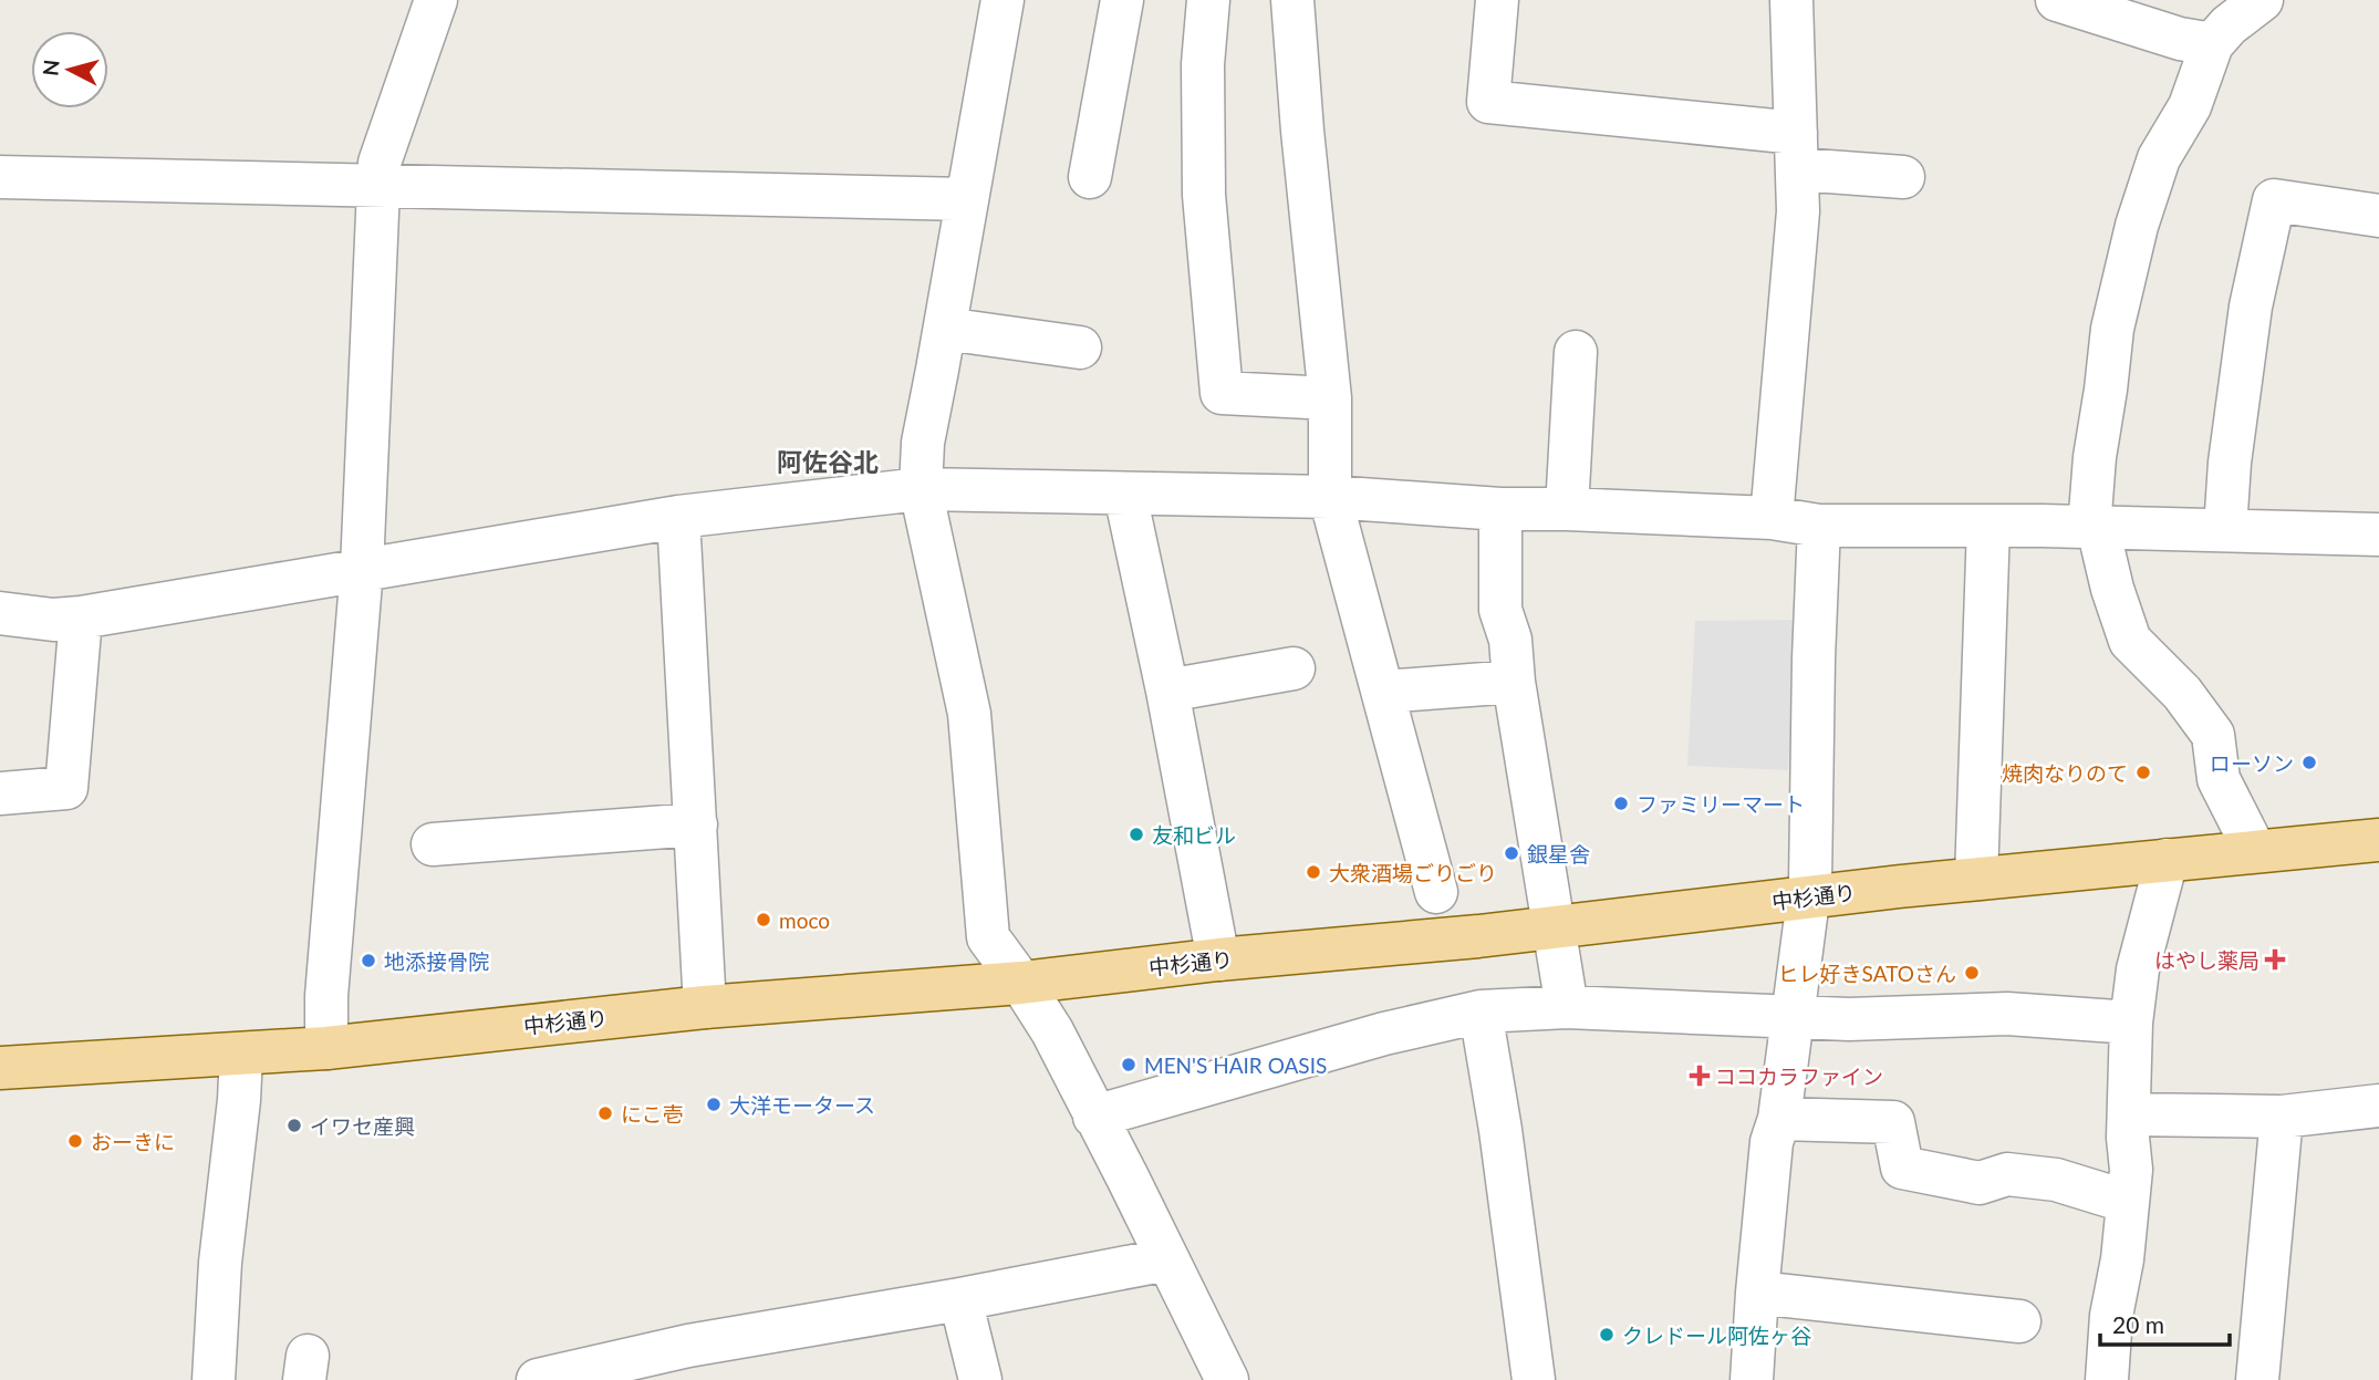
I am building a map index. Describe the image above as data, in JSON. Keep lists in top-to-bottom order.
{
  "streets": {
    "main road": ["中杉通り"]
  },
  "districts": ["阿佐谷北"],
  "places": {
    "other": [
      "ローソン",
      "焼肉なりのて",
      "ファミリーマート",
      "友和ビル",
      "銀星舎",
      "大衆酒場ごりごり",
      "moco",
      "地添接骨院",
      "ヒレ好きSATOさん",
      "MEN'S HAIR OASIS",
      "大洋モータース",
      "にこ壱",
      "イワセ産興",
      "おーきに",
      "クレドール阿佐ヶ谷"
    ],
    "health": ["はやし薬局", "ココカラファイン"]
  },
  "scale_bar": "20 m",
  "north": "left"
}
